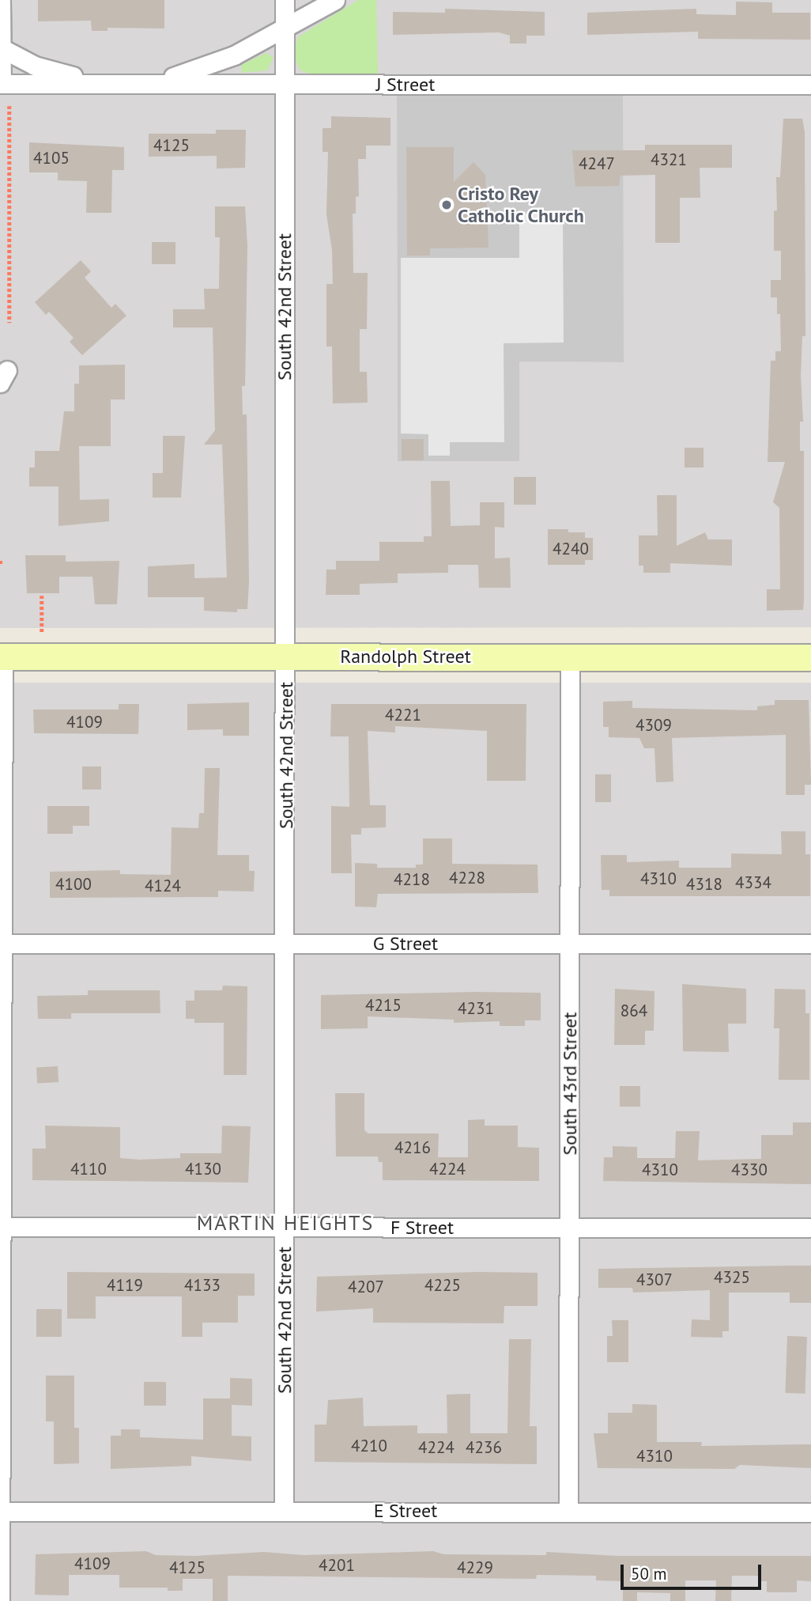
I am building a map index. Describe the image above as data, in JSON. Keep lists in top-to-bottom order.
{
  "streets": {
    "main road": ["Randolph Street"],
    "street": [
      "J Street",
      "South 42nd Street",
      "G Street",
      "South 43rd Street",
      "F Street",
      "E Street"
    ]
  },
  "crossings": [
    ["J Street", "South 42nd Street"],
    ["South 42nd Street", "Randolph Street"],
    ["South 42nd Street", "G Street"],
    ["South 42nd Street", "F Street"],
    ["South 42nd Street", "E Street"],
    ["Randolph Street", "South 43rd Street"],
    ["G Street", "South 43rd Street"],
    ["South 43rd Street", "F Street"],
    ["South 43rd Street", "E Street"]
  ],
  "districts": ["MARTIN HEIGHTS"],
  "places": ["Cristo Rey Catholic Church"],
  "house_numbers": [
    "4125",
    "4105",
    "4321",
    "4247",
    "4240",
    "4221",
    "4109",
    "4309",
    "4228",
    "4310",
    "4218",
    "4334",
    "4100",
    "4318",
    "4124",
    "4215",
    "4231",
    "864",
    "4216",
    "4110",
    "4130",
    "4224",
    "4310",
    "4330",
    "4325",
    "4307",
    "4119",
    "4133",
    "4225",
    "4207",
    "4210",
    "4224",
    "4236",
    "4310",
    "4109",
    "4201",
    "4125",
    "4229"
  ],
  "scale_bar": "50 m"
}
